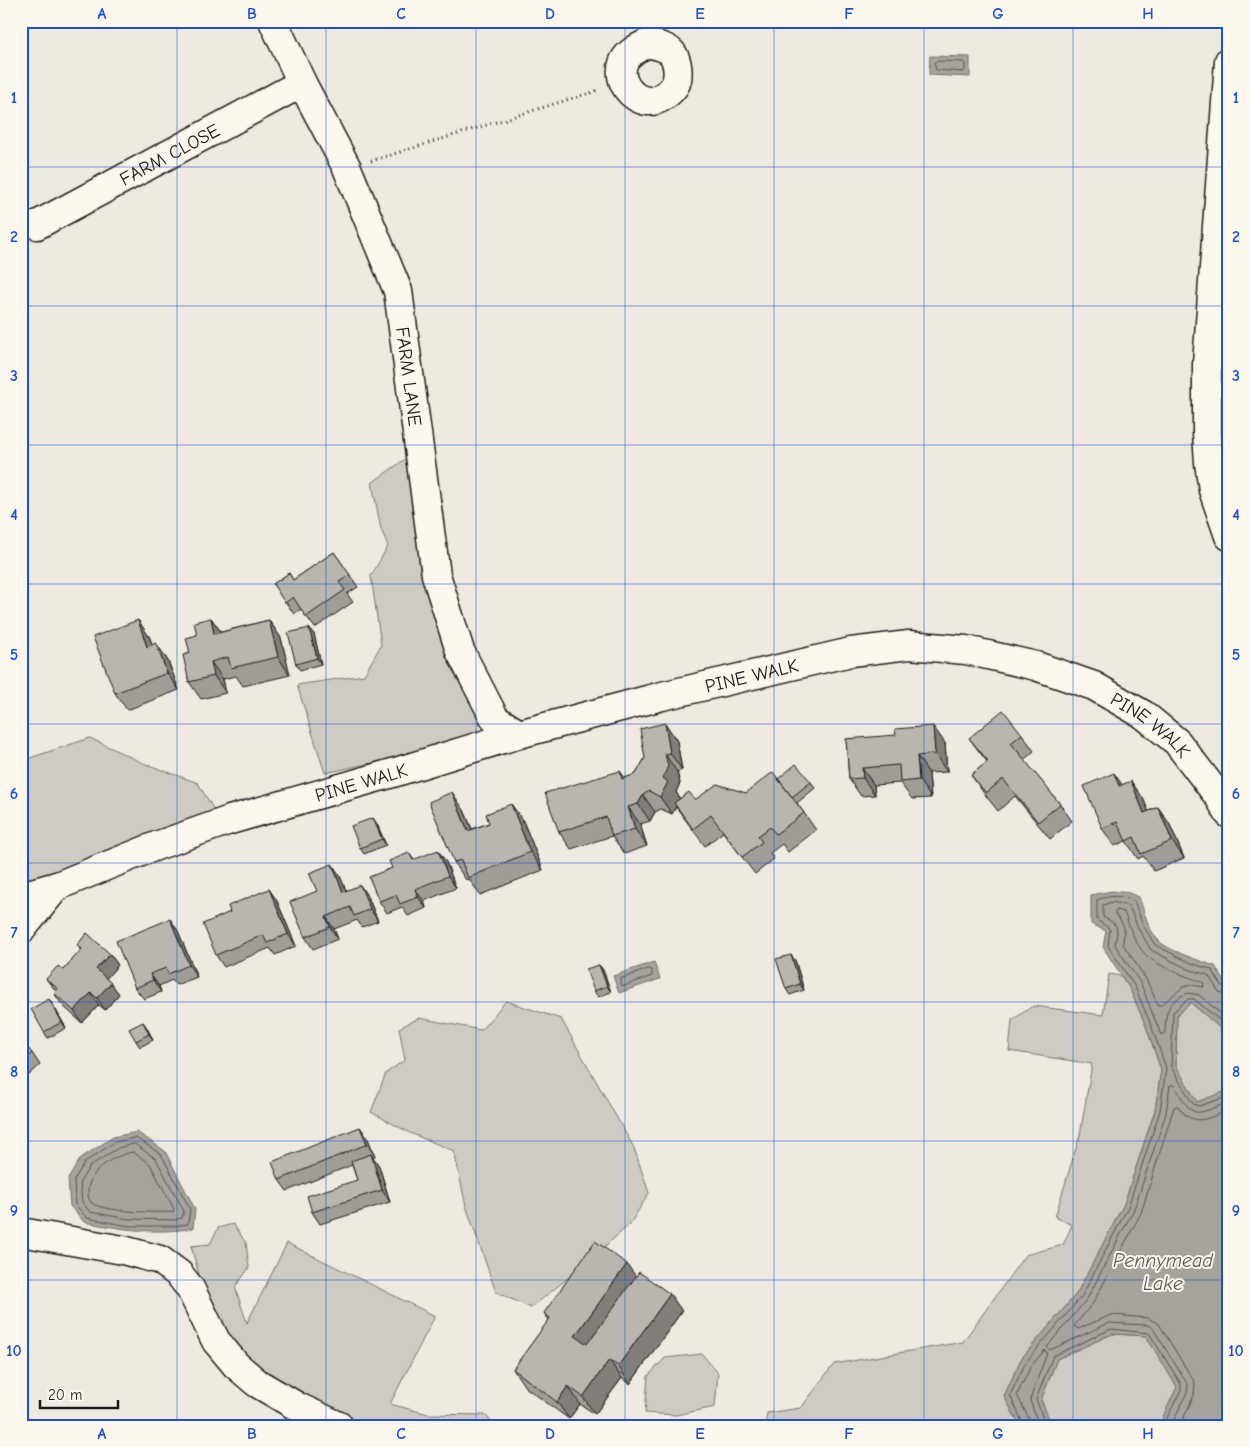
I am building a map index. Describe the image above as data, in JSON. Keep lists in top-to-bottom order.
{
  "streets": {
    "street": ["FARM CLOSE", "FARM LANE", "PINE WALK"]
  },
  "crossings": [
    ["FARM CLOSE", "FARM LANE"],
    ["FARM LANE", "PINE WALK"]
  ],
  "water": ["Pennymead Lake"],
  "scale_bar": "20 m",
  "grid": {
    "columns": [
      "A",
      "B",
      "C",
      "D",
      "E",
      "F",
      "G",
      "H"
    ],
    "rows": [
      "1",
      "2",
      "3",
      "4",
      "5",
      "6",
      "7",
      "8",
      "9",
      "10"
    ]
  }
}
